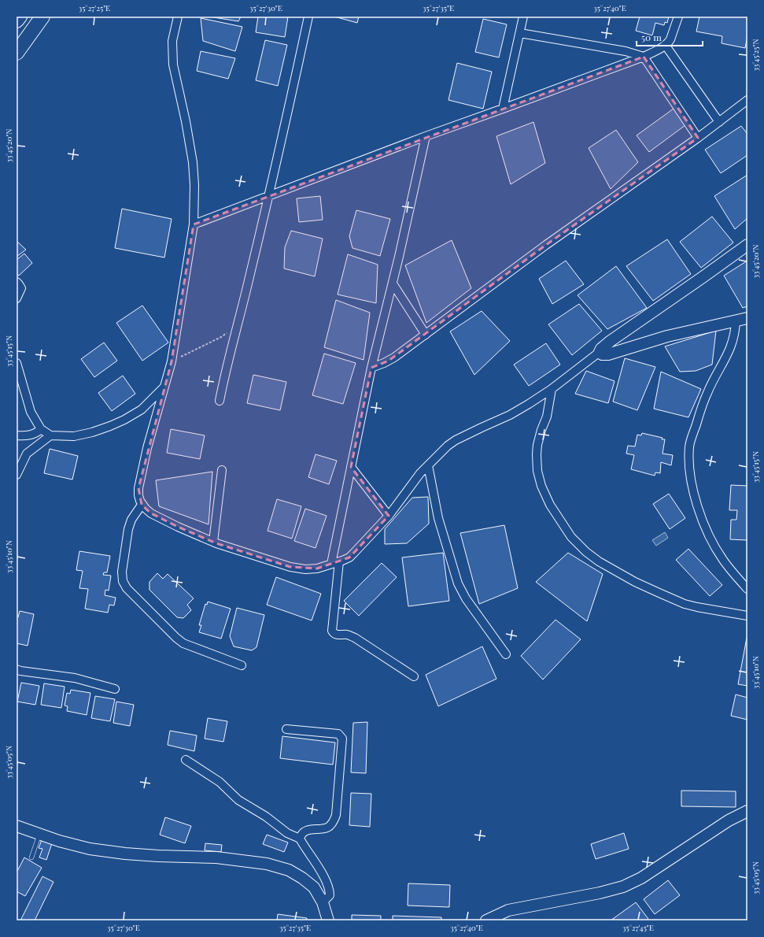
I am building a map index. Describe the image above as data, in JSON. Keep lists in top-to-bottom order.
{
  "scale_bar": "50 m",
  "coordinates": [
    "35°27'25\"E",
    "35°27'30\"E",
    "35°27'35\"E",
    "35°27'40\"E",
    "33°45'25\"N",
    "33°45'20\"N",
    "33°45'15\"N",
    "33°45'10\"N",
    "33°45'05\"N",
    "35°27'45\"E"
  ]
}
